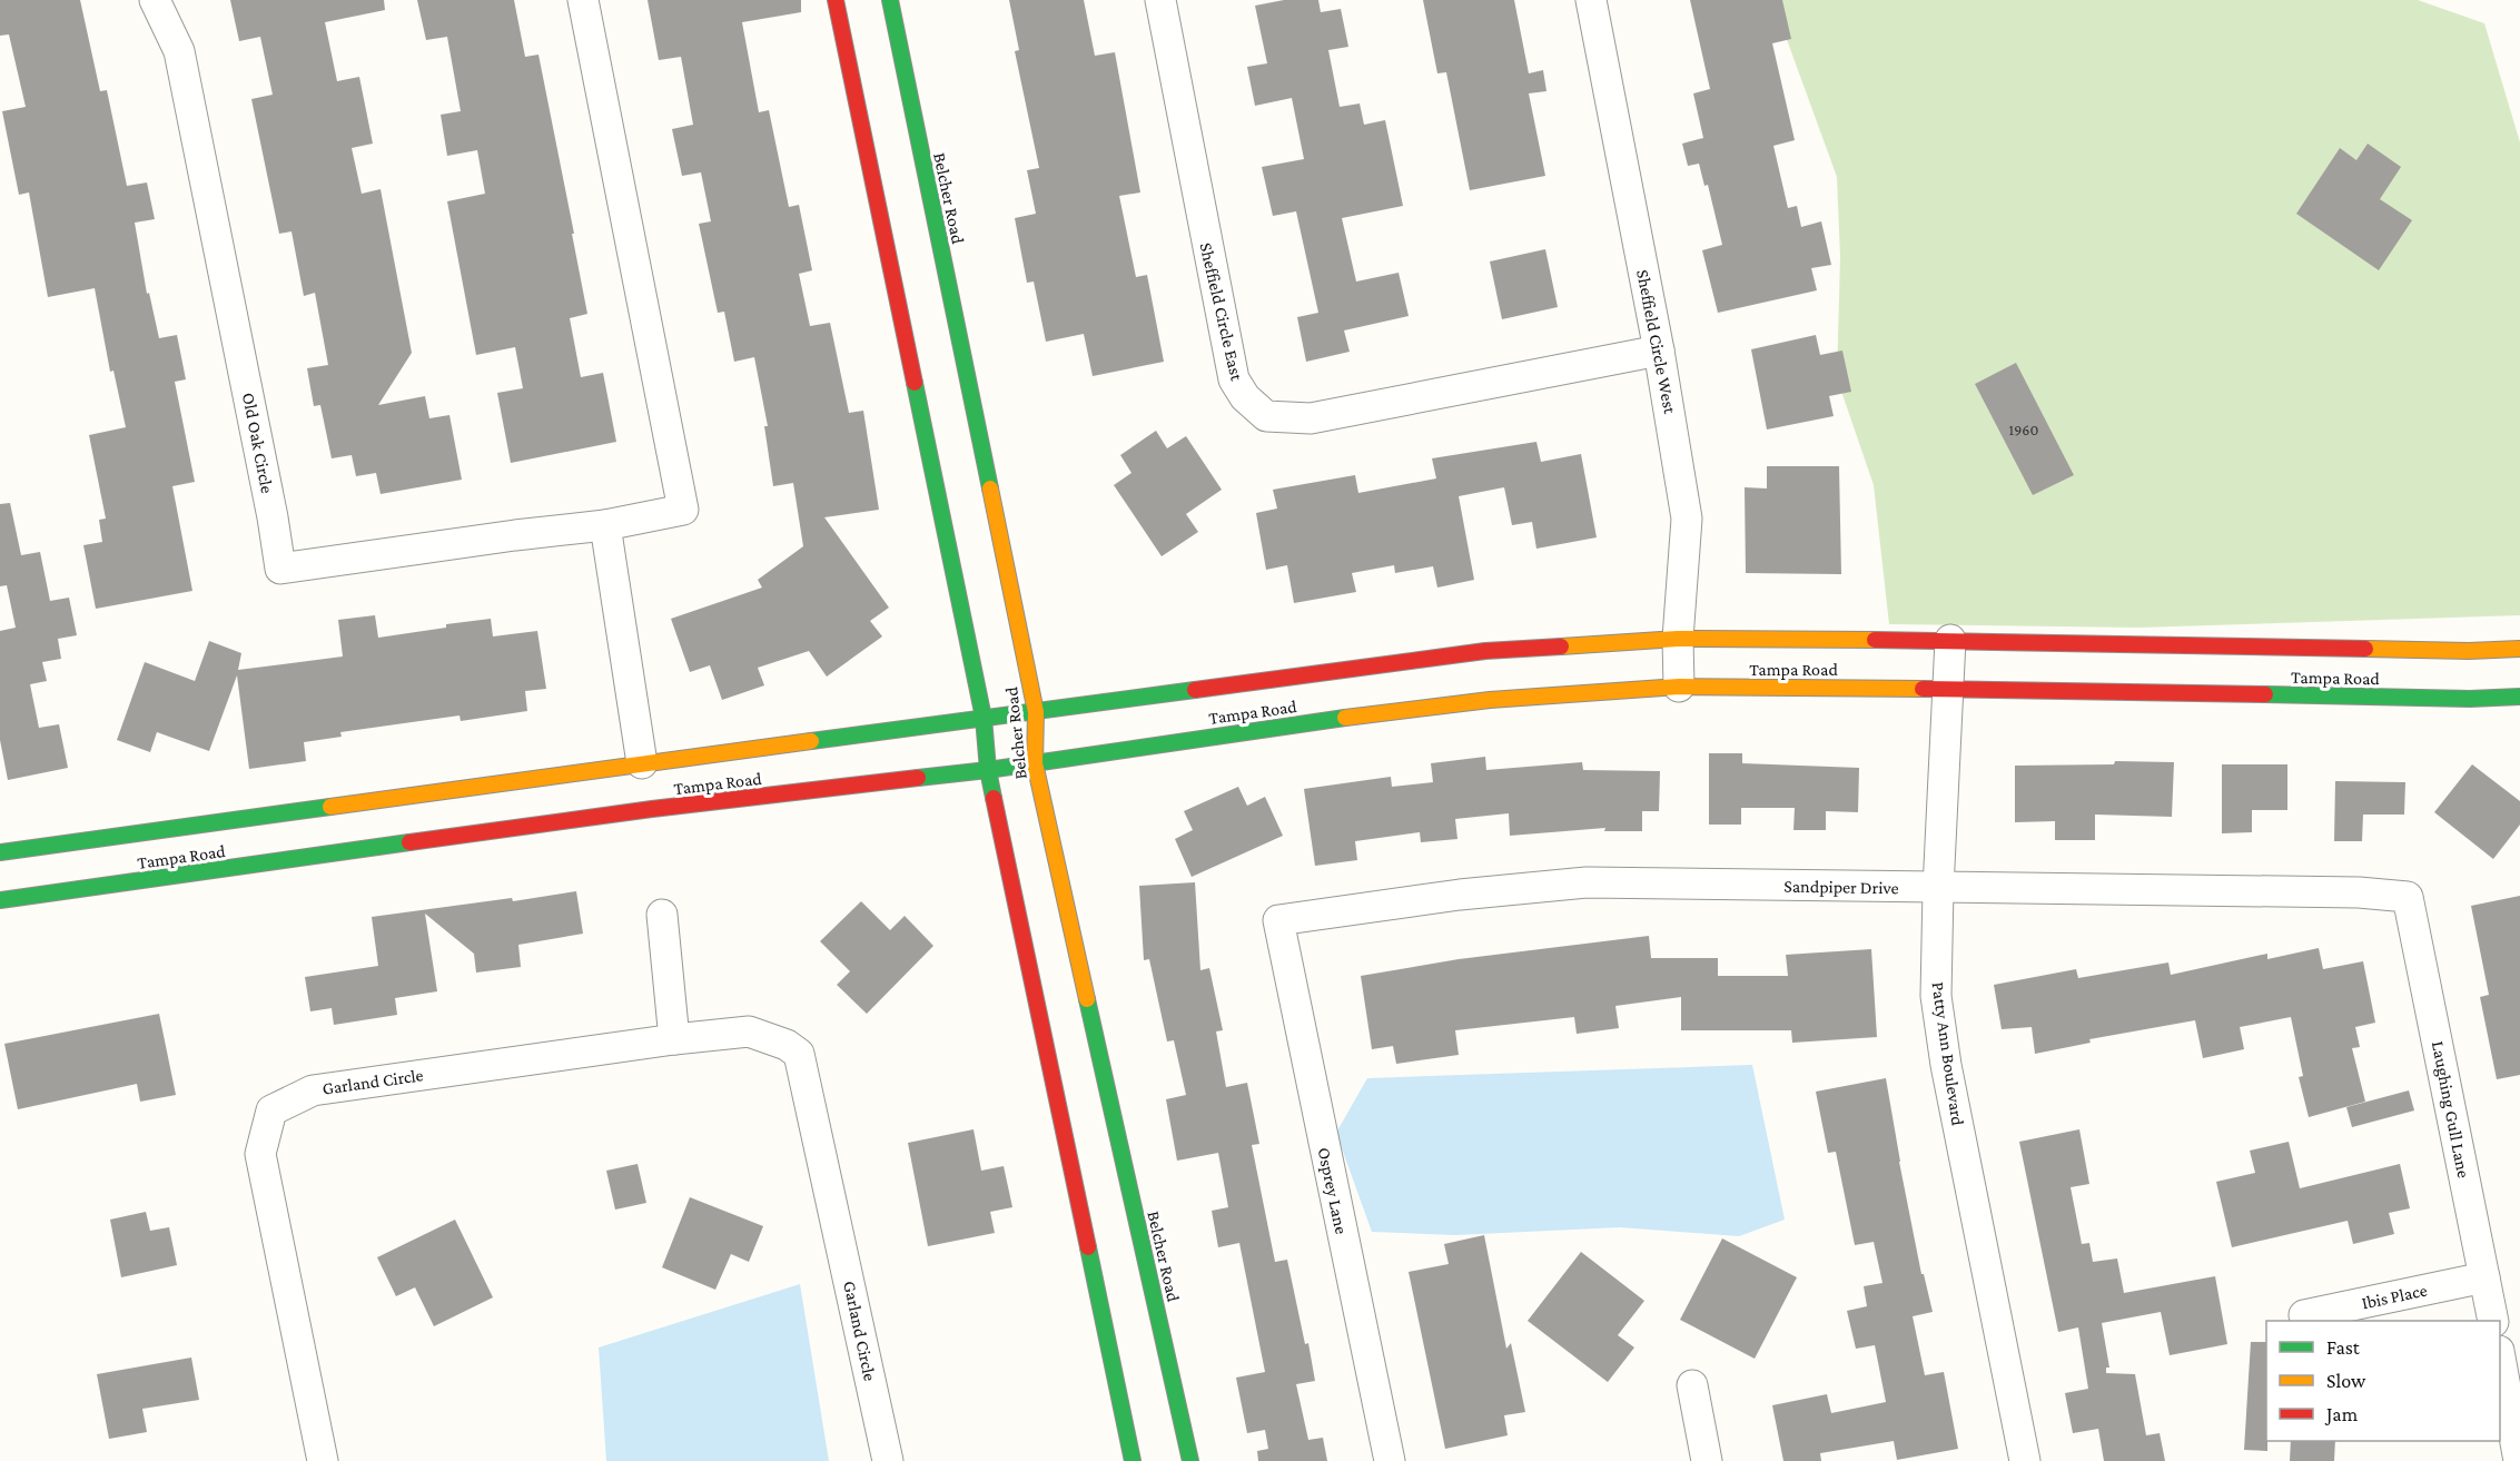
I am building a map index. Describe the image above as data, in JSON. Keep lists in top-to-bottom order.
{
  "streets": {
    "main road": ["Belcher Road", "Tampa Road"],
    "street": [
      "Sheffield Circle East",
      "Sheffield Circle West",
      "Old Oak Circle",
      "Sandpiper Drive",
      "Patty Ann Boulevard",
      "Garland Circle",
      "Laughing Gull Lane",
      "Osprey Lane",
      "Ibis Place"
    ]
  },
  "crossings": [
    ["Belcher Road", "Tampa Road"],
    ["Sheffield Circle East", "Sheffield Circle West"],
    ["Sheffield Circle West", "Tampa Road"],
    ["Tampa Road", "Patty Ann Boulevard"],
    ["Sandpiper Drive", "Patty Ann Boulevard"],
    ["Sandpiper Drive", "Laughing Gull Lane"],
    ["Sandpiper Drive", "Osprey Lane"],
    ["Laughing Gull Lane", "Ibis Place"]
  ],
  "house_numbers": ["1960"],
  "legend": ["Fast", "Slow", "Jam"]
}
